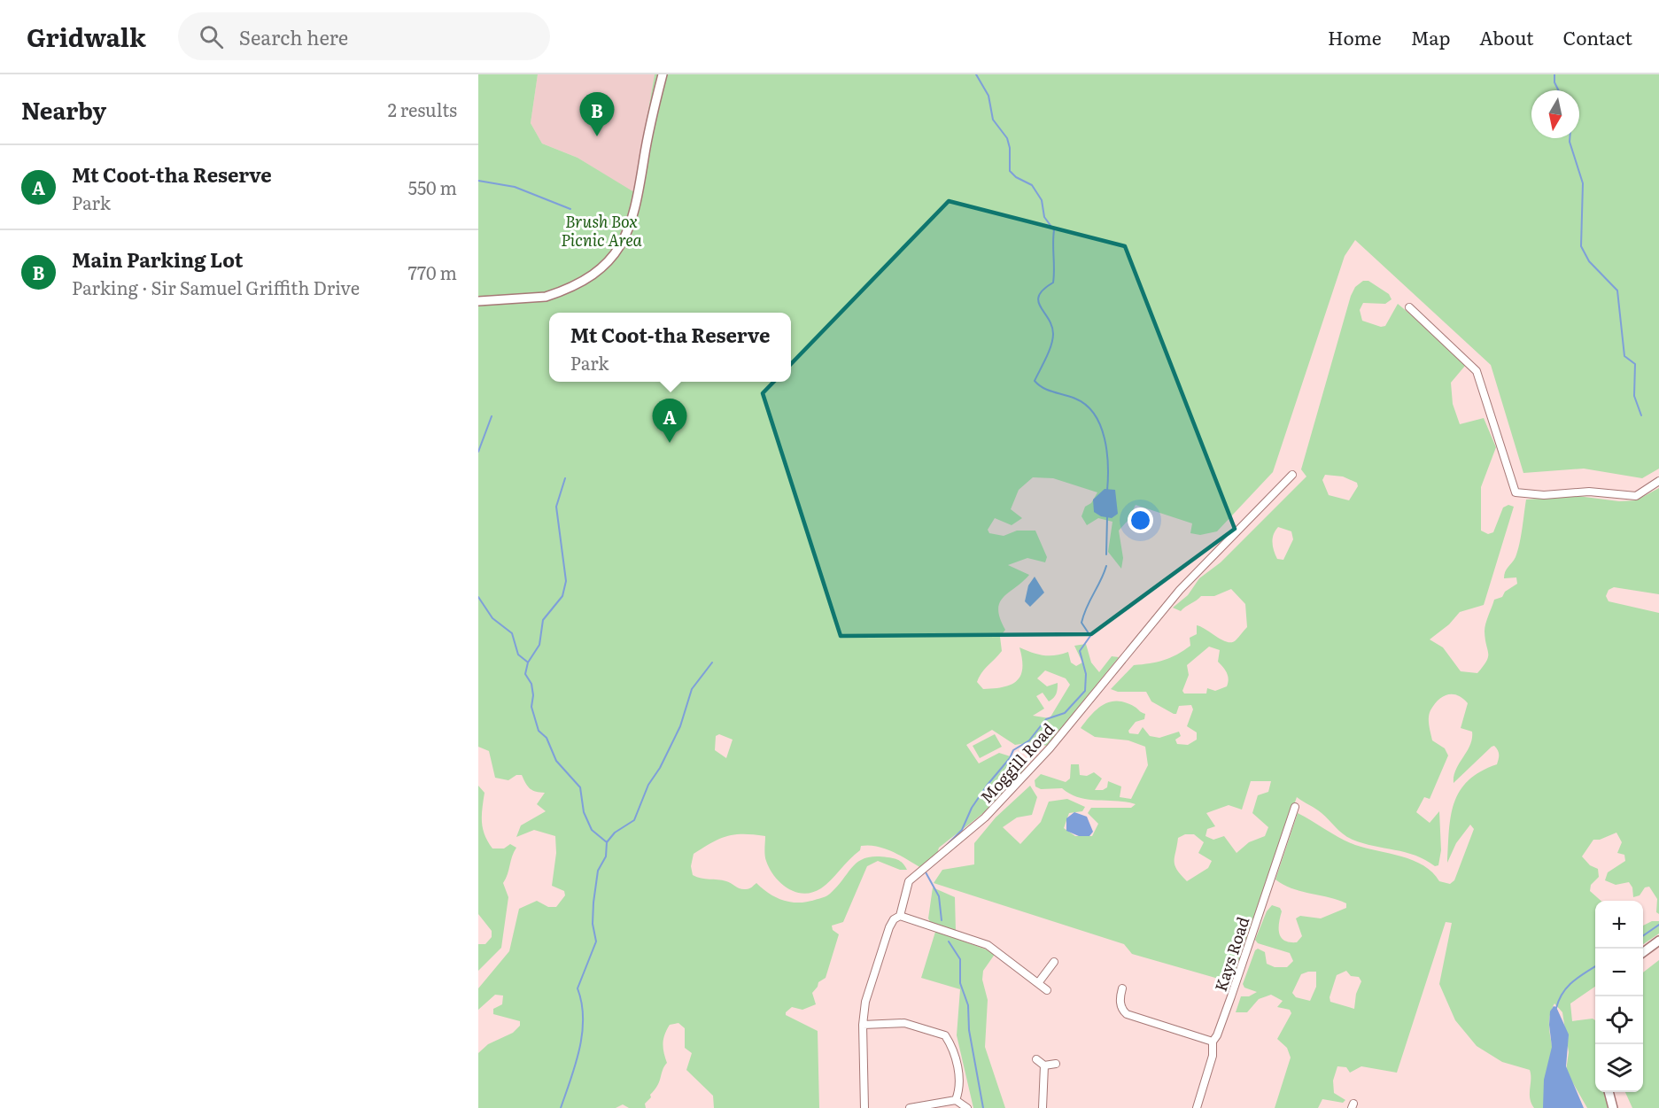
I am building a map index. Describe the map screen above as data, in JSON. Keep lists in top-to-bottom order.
{
  "streets": {
    "street": ["Moggill Road", "Kays Road"]
  },
  "parks": ["Brush Box Picnic Area"],
  "north": "bottom",
  "page": {
    "header": "Gridwalk",
    "search": "Search here",
    "nav": [
      "Home",
      "Map",
      "About",
      "Contact"
    ],
    "heading": ["Nearby", "2 results"],
    "pins": ["B", "A"],
    "list": [
      {
        "mark": "A",
        "name": "Mt Coot-tha Reserve",
        "note": "Park",
        "value": "550 m"
      },
      {
        "mark": "B",
        "name": "Main Parking Lot",
        "note": "Parking · Sir Samuel Griffith Drive",
        "value": "770 m"
      }
    ],
    "popup": ["Mt Coot-tha Reserve", "Park"],
    "map_buttons": ["+", "−"]
  }
}
